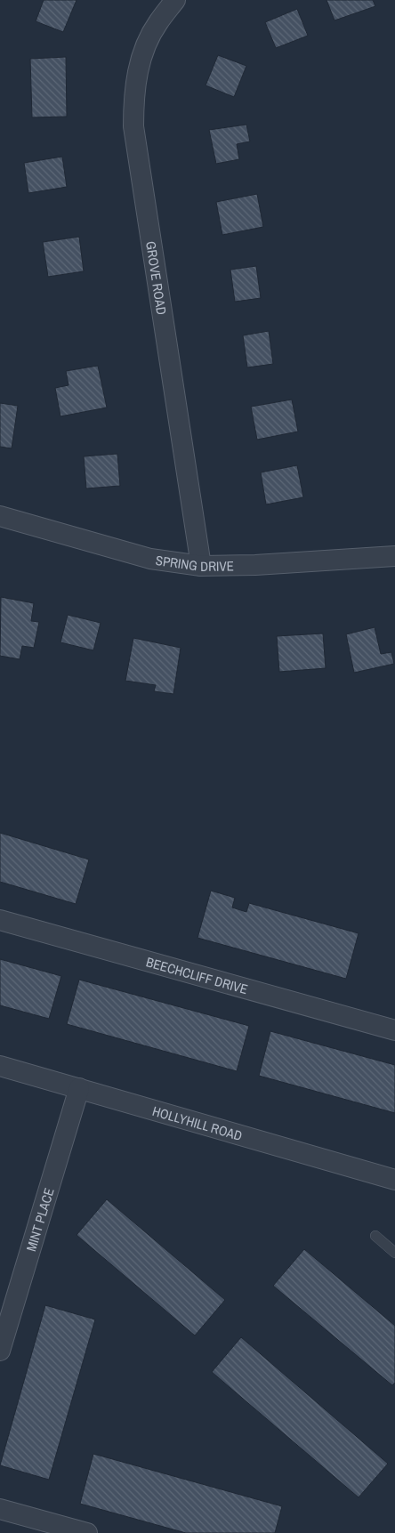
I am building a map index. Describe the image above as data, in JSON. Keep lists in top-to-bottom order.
{
  "streets": {
    "street": [
      "GROVE ROAD",
      "SPRING DRIVE",
      "BEECHCLIFF DRIVE",
      "HOLLYHILL ROAD",
      "MINT PLACE"
    ]
  },
  "crossings": [
    ["GROVE ROAD", "SPRING DRIVE"],
    ["HOLLYHILL ROAD", "MINT PLACE"]
  ]
}
